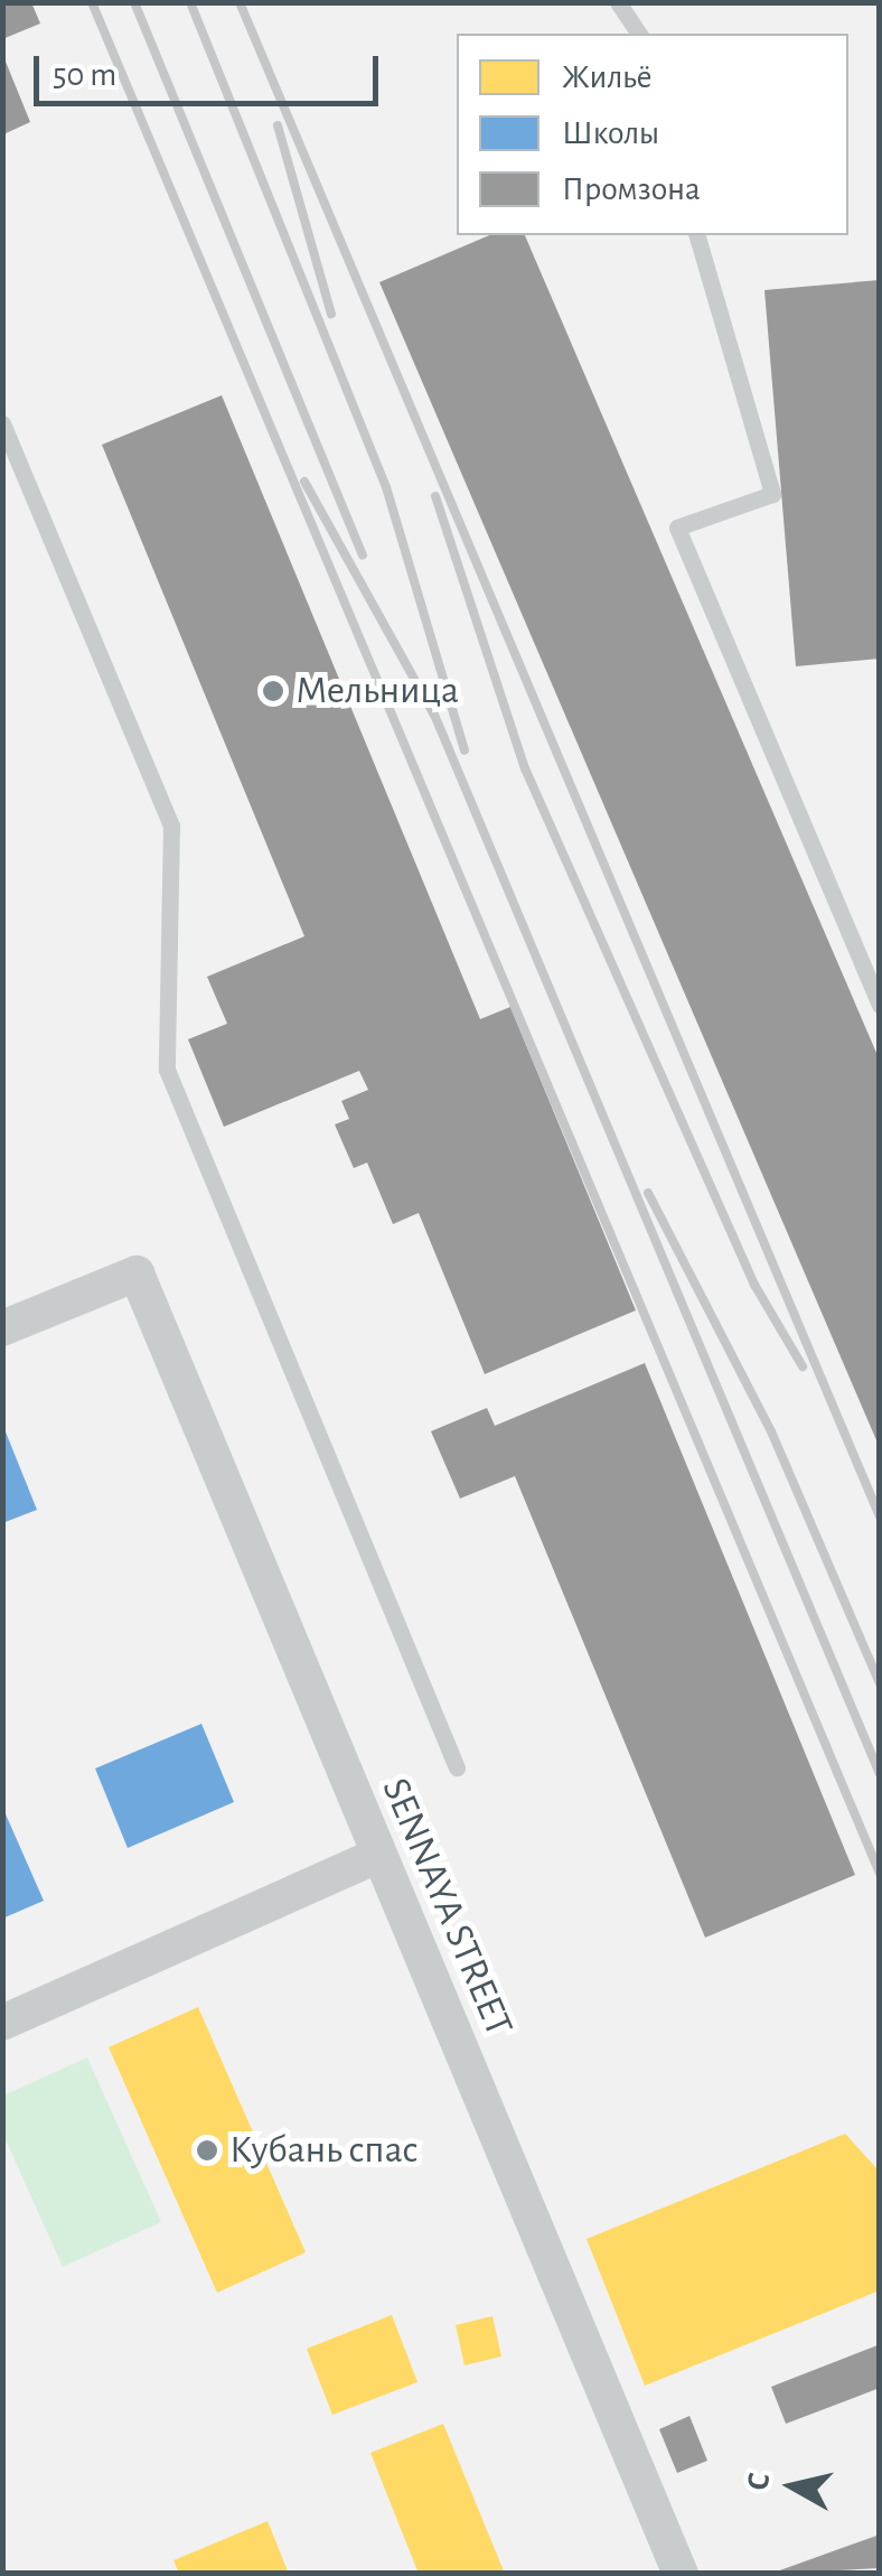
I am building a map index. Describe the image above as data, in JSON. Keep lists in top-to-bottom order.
{
  "streets": {
    "street": ["SENNAYA STREET"]
  },
  "places": ["Мельница", "Кубань спас"],
  "legend": ["Жильё", "Школы", "Промзона"],
  "scale_bar": "50 m",
  "north": "left"
}
